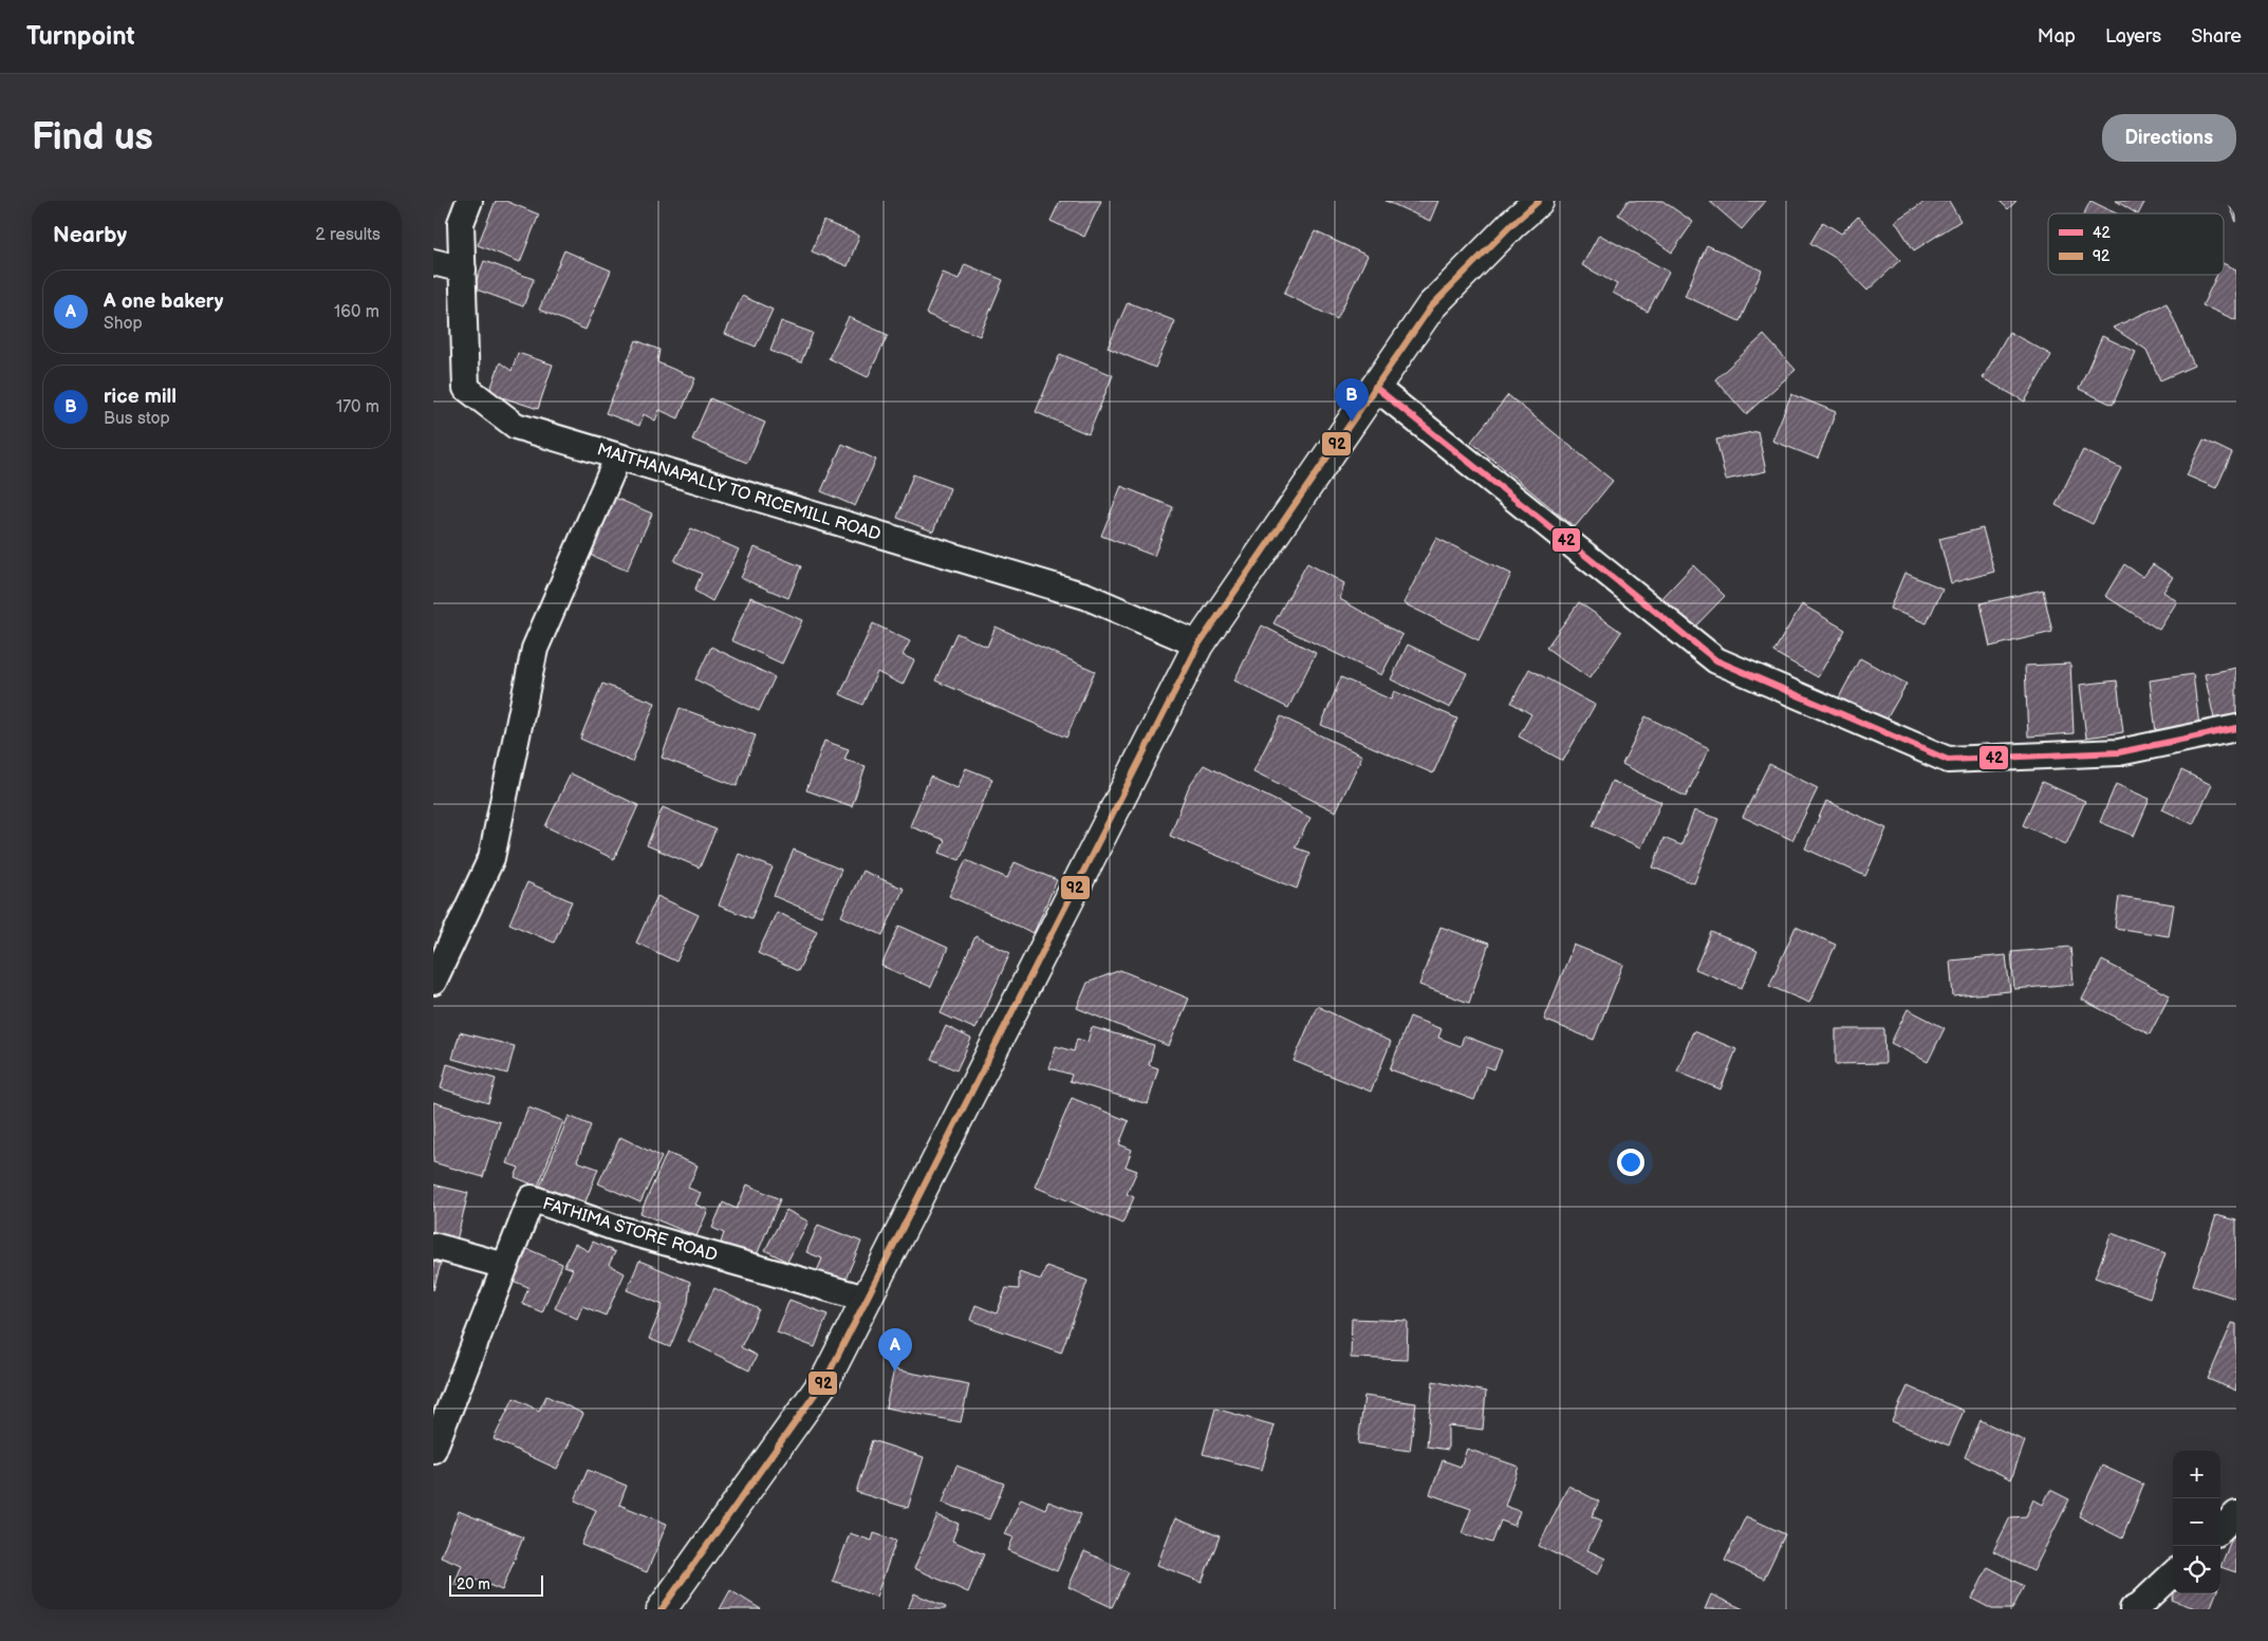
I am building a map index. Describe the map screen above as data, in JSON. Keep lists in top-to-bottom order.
{
  "streets": {
    "street": ["MAITHANAPALLY TO RICEMILL ROAD", "FATHIMA STORE ROAD"]
  },
  "lines": ["transit line 92", "transit line 42"],
  "legend": ["42", "92"],
  "scale_bar": "20 m",
  "page": {
    "header": "Turnpoint",
    "nav": ["Map", "Layers", "Share"],
    "buttons": "Directions",
    "title": "Find us",
    "heading": ["Nearby", "2 results"],
    "list": [
      {
        "mark": "A",
        "name": "A one bakery",
        "note": "Shop",
        "value": "160 m"
      },
      {
        "mark": "B",
        "name": "rice mill",
        "note": "Bus stop",
        "value": "170 m"
      }
    ],
    "pins": ["B", "A"],
    "map_buttons": ["+", "−"],
    "scale": "20 m"
  }
}
